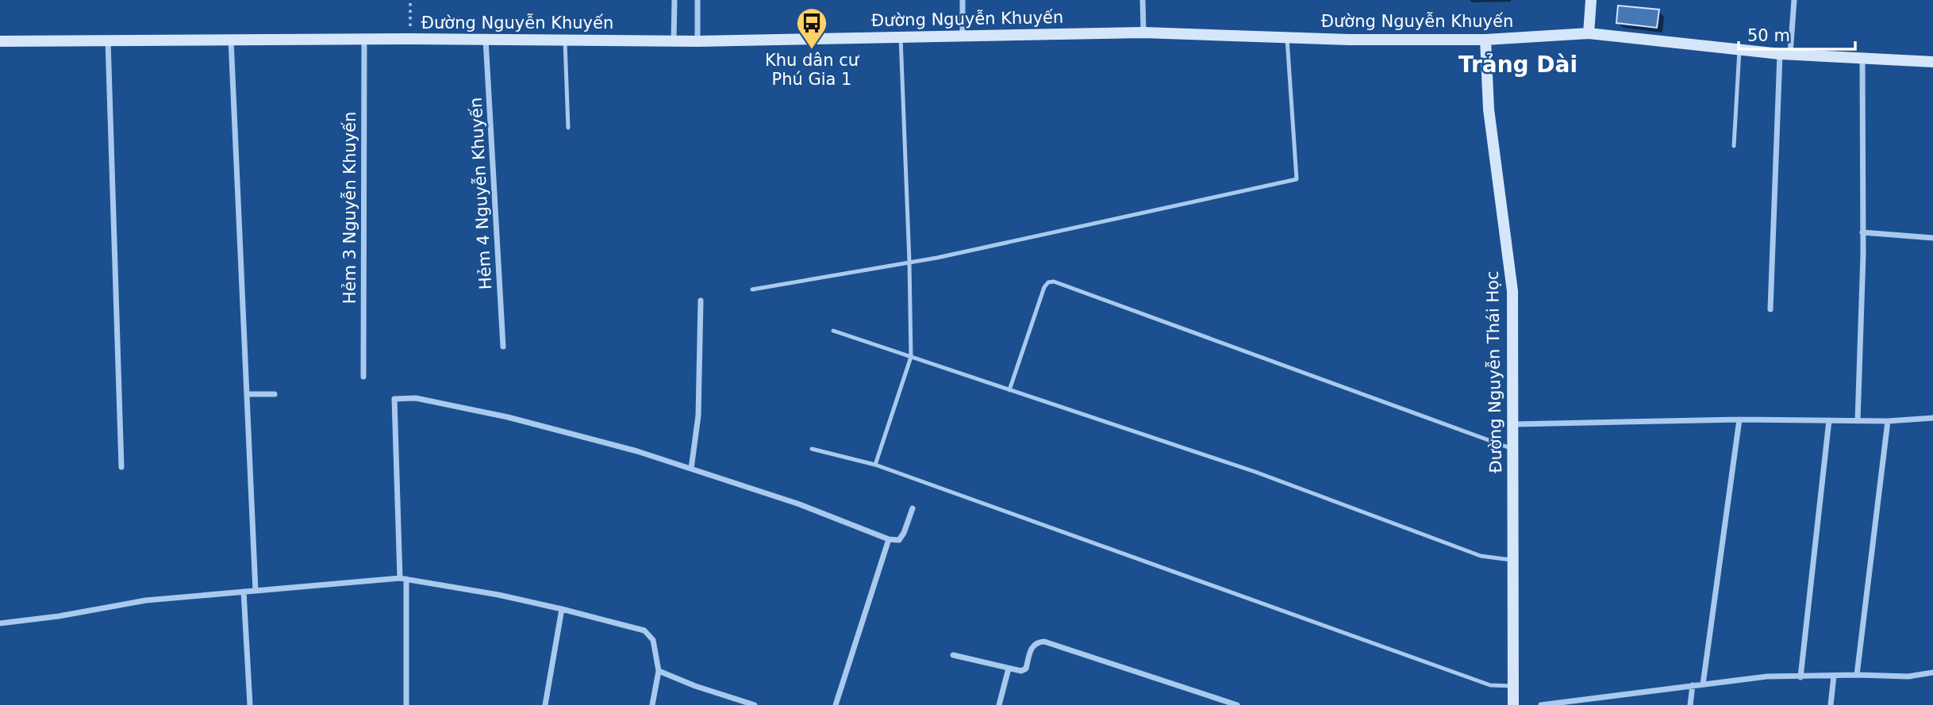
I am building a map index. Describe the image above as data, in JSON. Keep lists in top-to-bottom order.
{
  "streets": {
    "street": [
      "Đường Nguyễn Khuyến",
      "Hẻm 4 Nguyễn Khuyến",
      "Hẻm 3 Nguyễn Khuyến",
      "Đường Nguyễn Thái Học"
    ]
  },
  "crossings": [
    ["Đường Nguyễn Khuyến", "Hẻm 4 Nguyễn Khuyến"],
    ["Đường Nguyễn Khuyến", "Hẻm 3 Nguyễn Khuyến"],
    ["Đường Nguyễn Khuyến", "Đường Nguyễn Thái Học"]
  ],
  "districts": ["Trảng Dài"],
  "places": {
    "bus stop": ["Khu dân cư Phú Gia 1"]
  },
  "scale_bar": "50 m"
}
